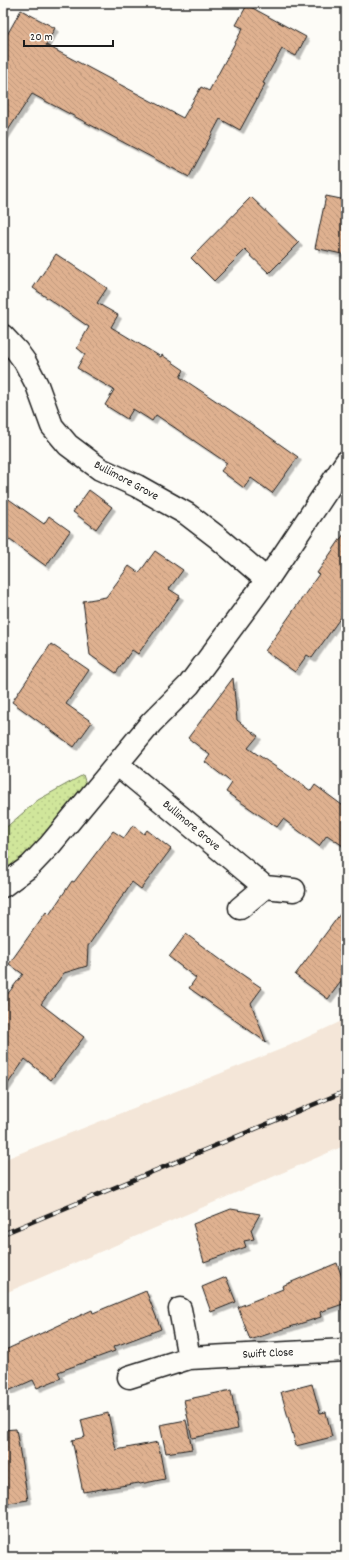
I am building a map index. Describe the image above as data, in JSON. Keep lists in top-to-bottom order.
{
  "streets": {
    "street": ["Bullimore Grove", "Swift Close"]
  },
  "scale_bar": "20 m"
}
